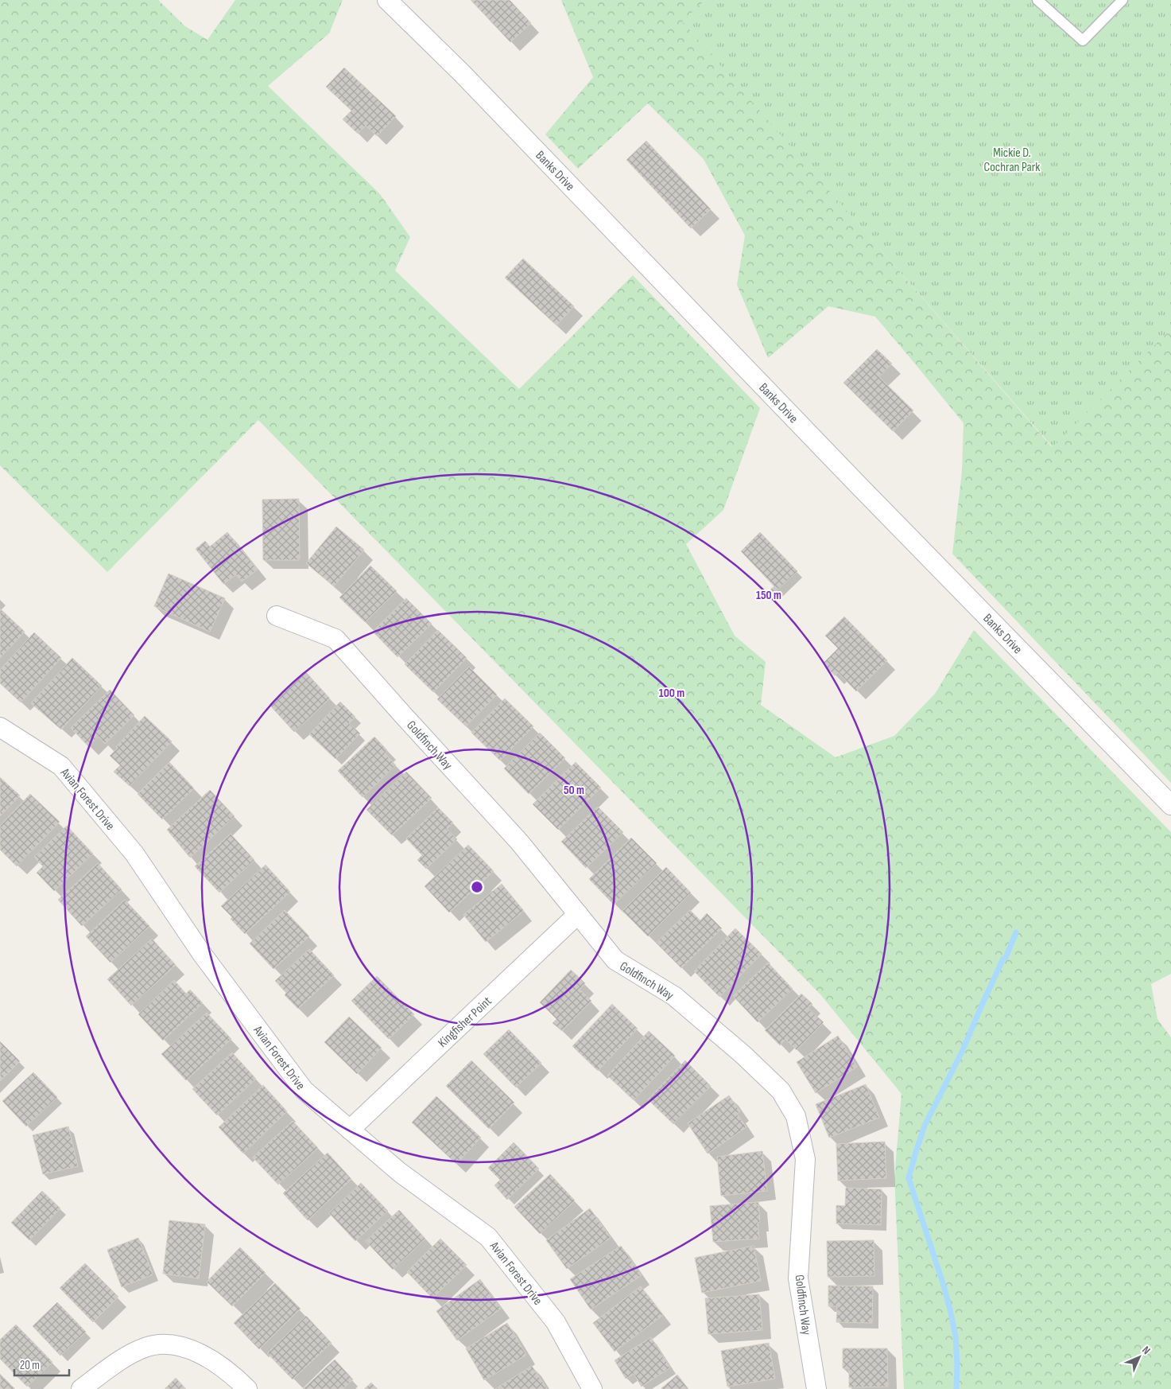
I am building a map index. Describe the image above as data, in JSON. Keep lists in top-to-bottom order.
{
  "streets": {
    "street": [
      "Banks Drive",
      "Goldfinch Way",
      "Avian Forest Drive",
      "Kingfisher Point"
    ]
  },
  "crossings": [
    ["Goldfinch Way", "Kingfisher Point"],
    ["Avian Forest Drive", "Kingfisher Point"]
  ],
  "parks": ["Mickie D. Cochran Park"],
  "scale_bar": "20 m",
  "north": "top right",
  "rings": ["150 m", "100 m", "50 m"]
}
